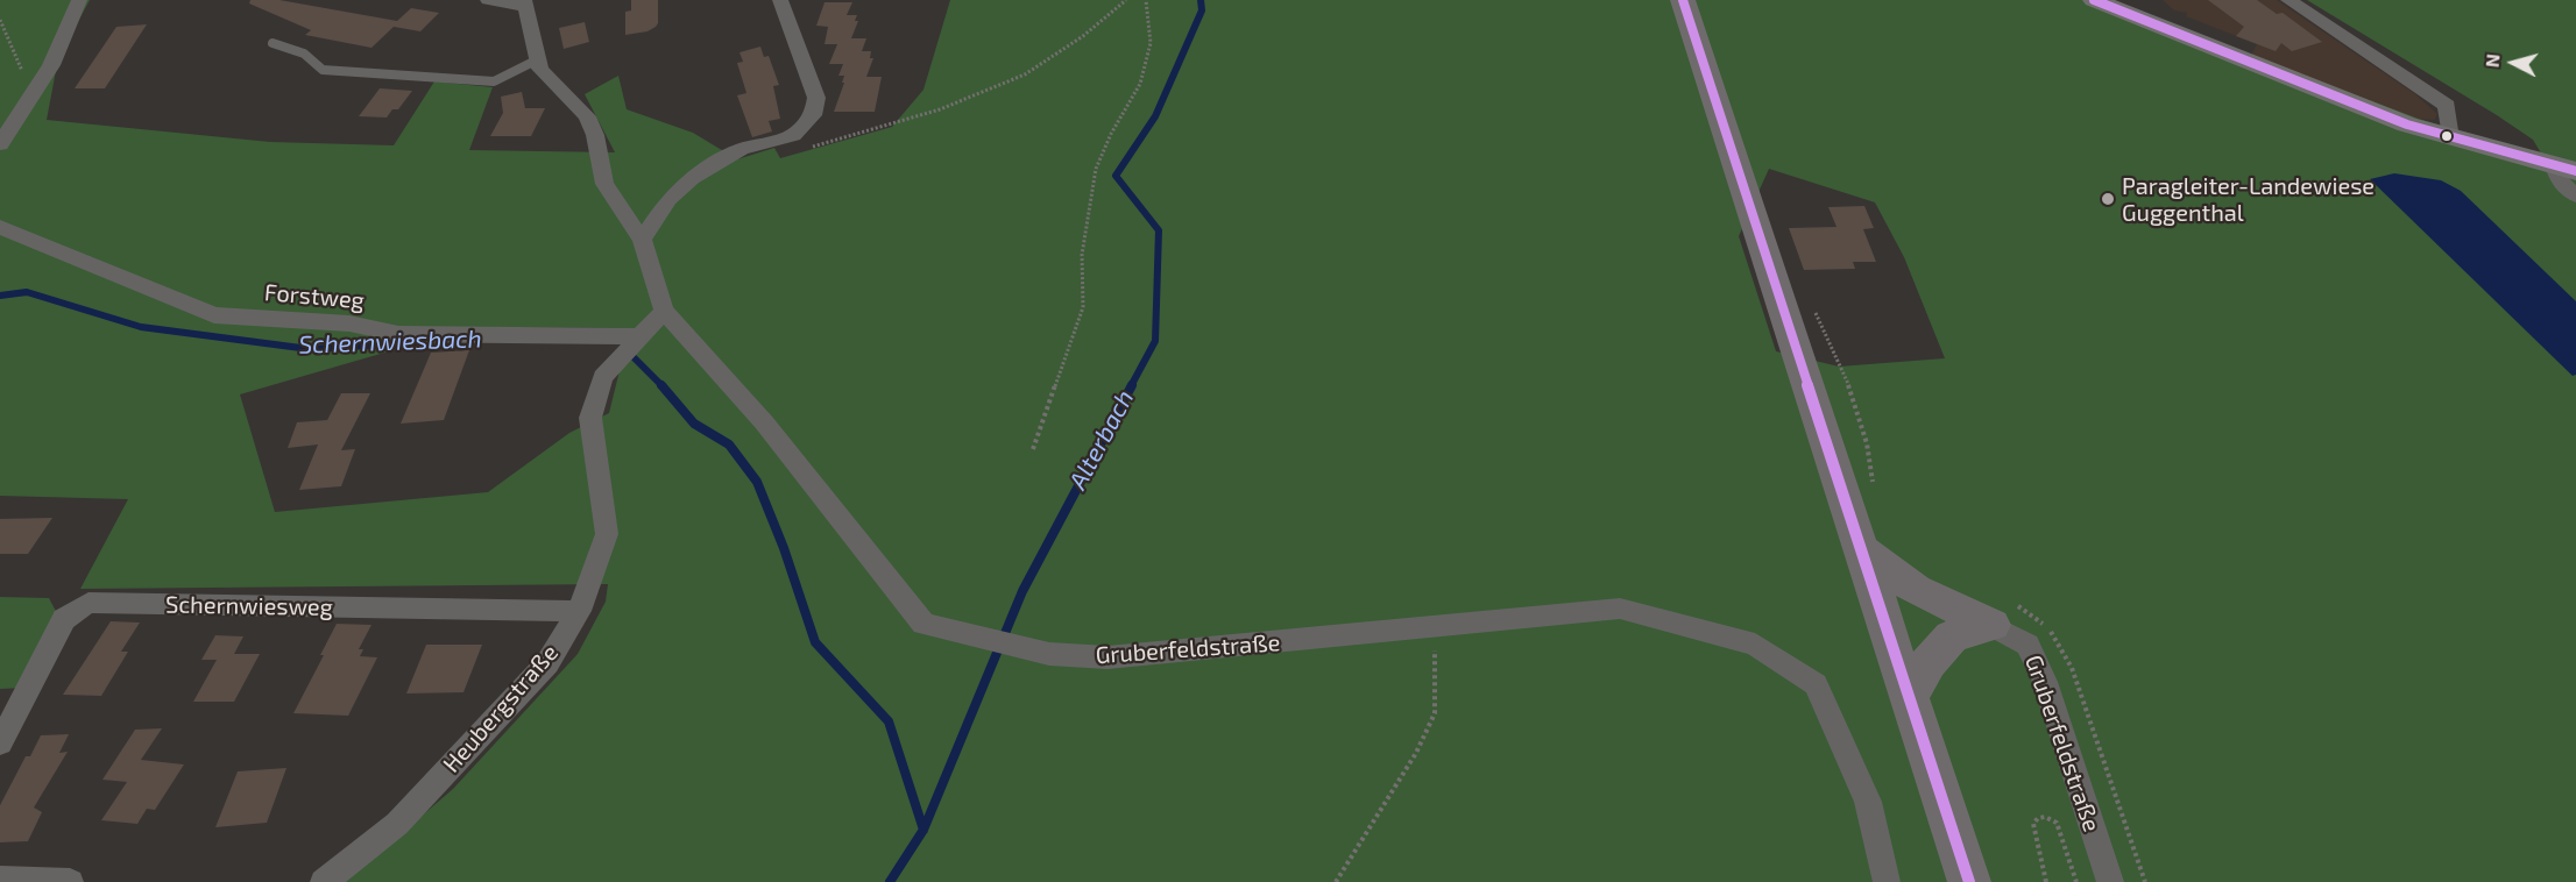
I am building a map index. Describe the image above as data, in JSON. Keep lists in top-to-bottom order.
{
  "streets": {
    "street": [
      "Forstweg",
      "Schernwiesweg",
      "Gruberfeldstraße",
      "Heubergstraße"
    ]
  },
  "crossings": [
    ["Forstweg", "Heubergstraße"],
    ["Schernwiesweg", "Heubergstraße"],
    ["Gruberfeldstraße", "Heubergstraße"]
  ],
  "water": ["Schernwiesbach", "Alterbach"],
  "places": ["Paragleiter-Landewiese Guggenthal"],
  "north": "left"
}
